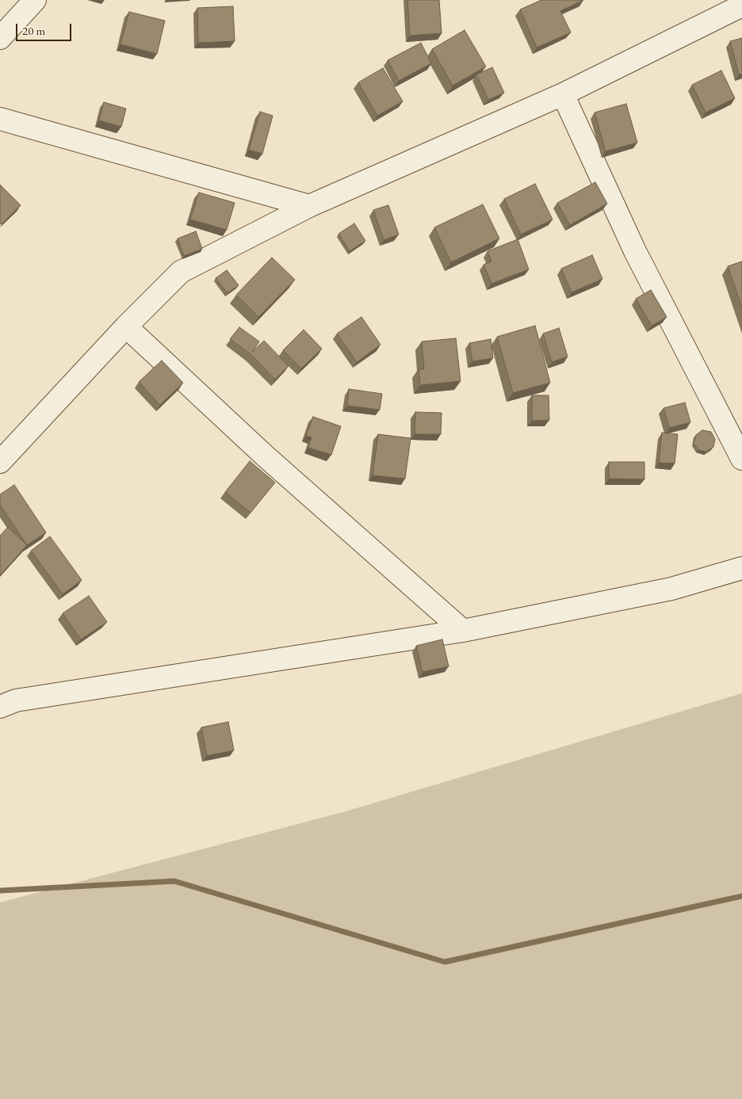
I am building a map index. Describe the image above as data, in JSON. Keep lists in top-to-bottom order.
{
  "scale_bar": "20 m"
}
